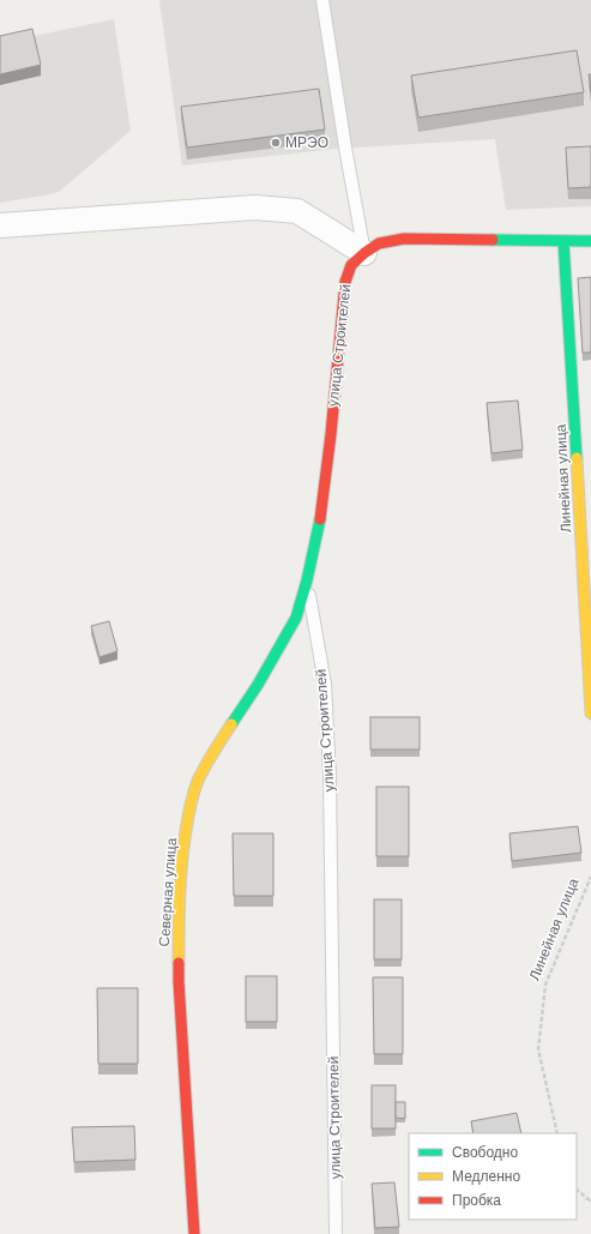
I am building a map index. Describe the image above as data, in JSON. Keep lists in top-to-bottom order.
{
  "streets": {
    "main road": ["улица Строителей", "Линейная улица", "Северная улица"]
  },
  "crossings": [
    ["улица Строителей", "Северная улица"]
  ],
  "places": ["МРЭО"],
  "legend": ["Свободно", "Медленно", "Пробка"]
}
